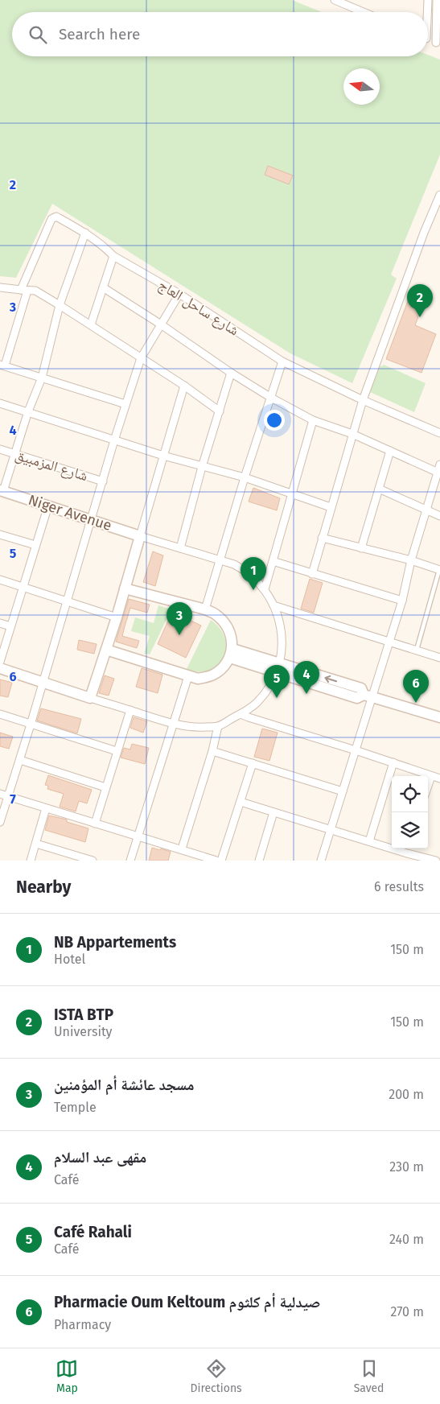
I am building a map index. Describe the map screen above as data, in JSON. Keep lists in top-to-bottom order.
{
  "streets": {
    "street": ["شارع ساحل العاج", "شارع المزمبيق", "Niger Avenue"]
  },
  "north": "left",
  "page": {
    "search": "Search here",
    "pins": [
      "2",
      "1",
      "3",
      "4",
      "5",
      "6"
    ],
    "heading": ["Nearby", "6 results"],
    "list": [
      {
        "mark": "1",
        "name": "NB Appartements",
        "note": "Hotel",
        "value": "150 m"
      },
      {
        "mark": "2",
        "name": "ISTA BTP",
        "note": "University",
        "value": "150 m"
      },
      {
        "mark": "3",
        "name": "مسجد عائشة أم المؤمنين",
        "note": "Temple",
        "value": "200 m"
      },
      {
        "mark": "4",
        "name": "مقهى عبد السلام",
        "note": "Café",
        "value": "230 m"
      },
      {
        "mark": "5",
        "name": "Café Rahali",
        "note": "Café",
        "value": "240 m"
      },
      {
        "mark": "6",
        "name": "Pharmacie Oum Keltoum صيدلية أم كلثوم",
        "note": "Pharmacy",
        "value": "270 m"
      }
    ],
    "nav": ["Map", "Directions", "Saved"]
  },
  "grid": {
    "rows": [
      "2",
      "3",
      "4",
      "5",
      "6",
      "7"
    ]
  }
}
